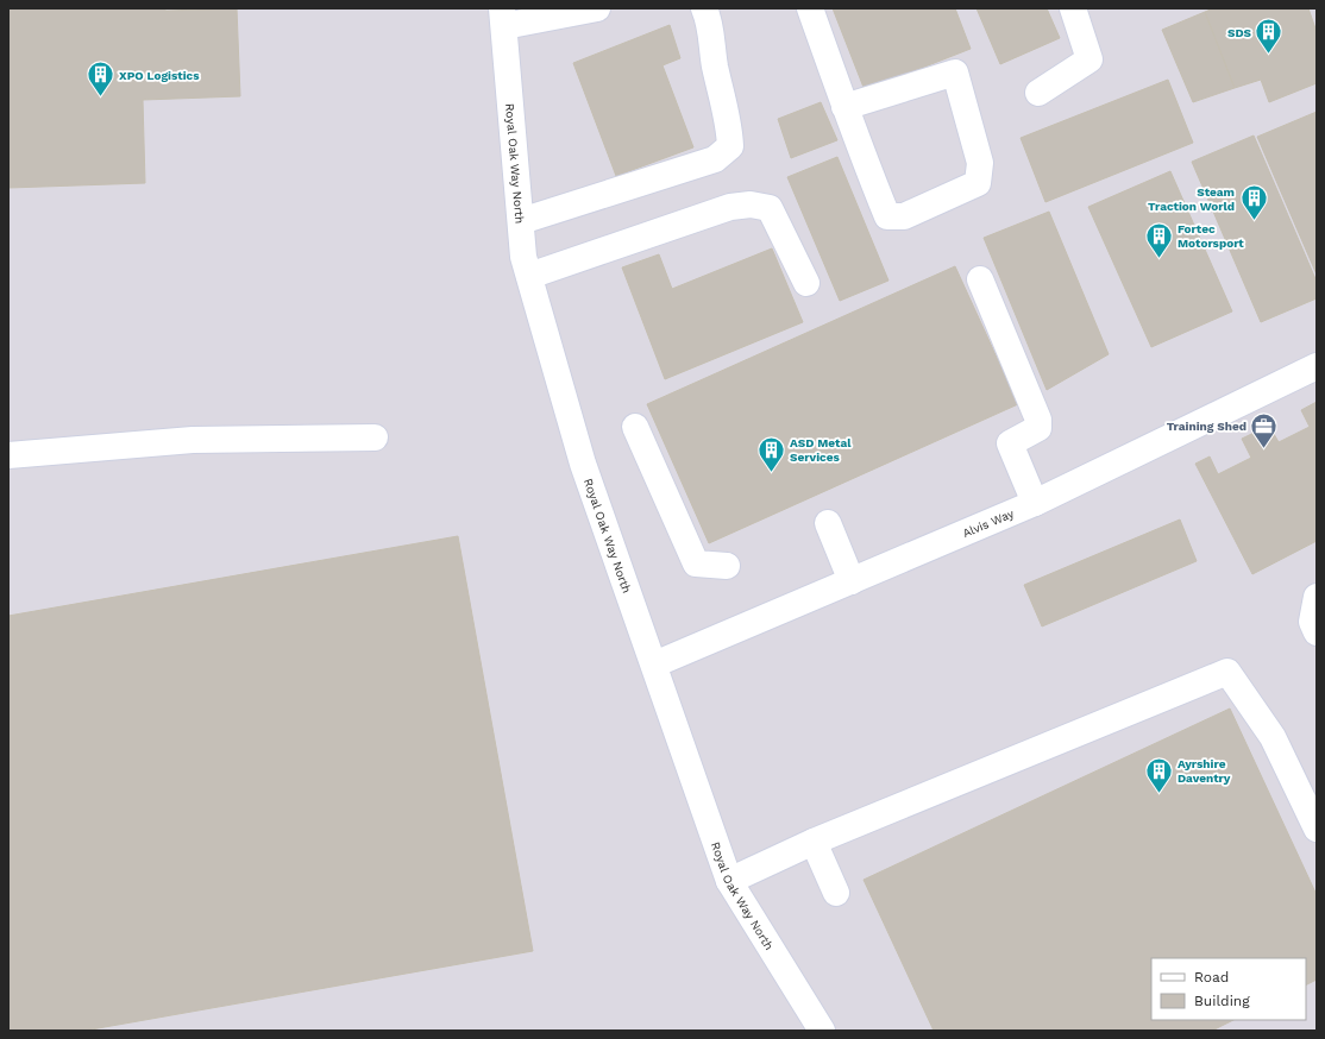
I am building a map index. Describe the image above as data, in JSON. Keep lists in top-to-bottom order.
{
  "streets": {
    "street": ["Royal Oak Way North", "Alvis Way"]
  },
  "crossings": [
    ["Royal Oak Way North", "Alvis Way"]
  ],
  "places": {
    "building": [
      "SDS",
      "XPO Logistics",
      "Steam Traction World",
      "Fortec Motorsport",
      "ASD Metal Services",
      "Ayrshire Daventry"
    ],
    "office": ["Training Shed"]
  },
  "legend": ["Road", "Building"]
}
